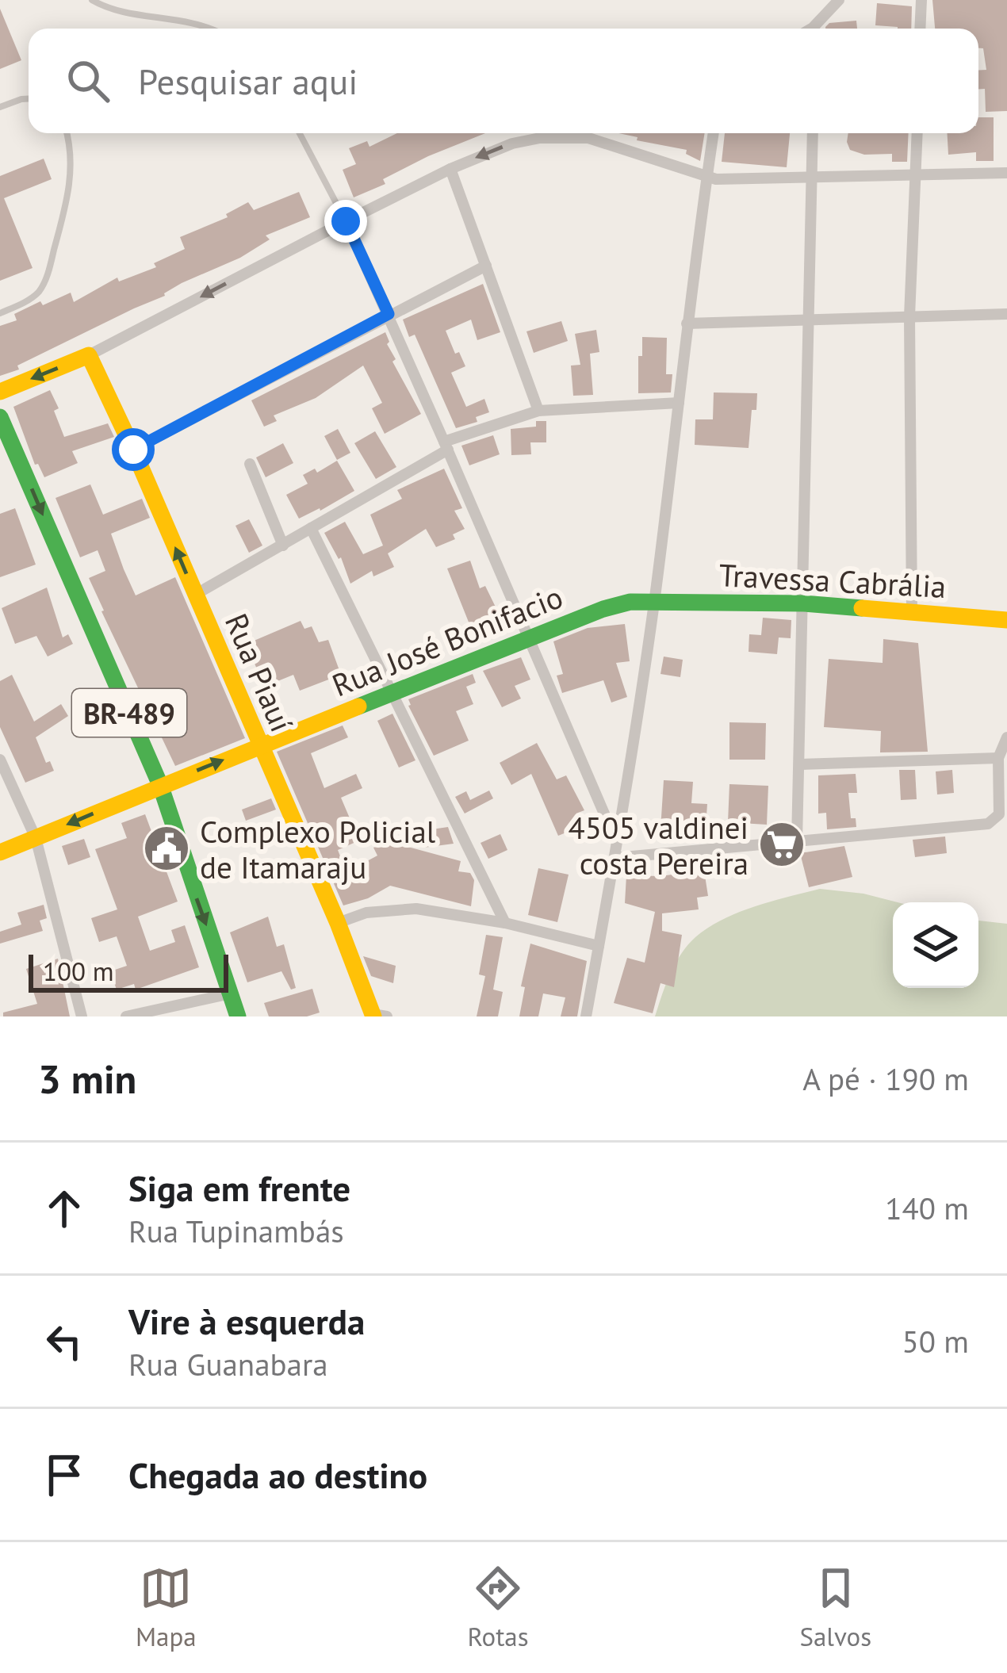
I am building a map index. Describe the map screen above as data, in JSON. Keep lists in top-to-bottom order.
{
  "streets": {
    "main road": [
      "Travessa Cabrália",
      "Rua José Bonifacio",
      "Rua Piauí",
      "BR-489"
    ]
  },
  "crossings": [
    ["Travessa Cabrália", "Rua José Bonifacio"],
    ["Rua José Bonifacio", "Rua Piauí"],
    ["Rua José Bonifacio", "BR-489"]
  ],
  "places": {
    "supermarket": ["4505 valdinei costa Pereira"],
    "public building": ["Complexo Policial de Itamaraju"]
  },
  "scale_bar": "100 m",
  "page": {
    "search": "Pesquisar aqui",
    "scale": "100 m",
    "heading": ["3 min", "A pé · 190 m"],
    "list": [
      ["Siga em frente", "Rua Tupinambás", "140 m"],
      ["Vire à esquerda", "Rua Guanabara", "50 m"],
      "Chegada ao destino"
    ],
    "nav": ["Mapa", "Rotas", "Salvos"]
  }
}
